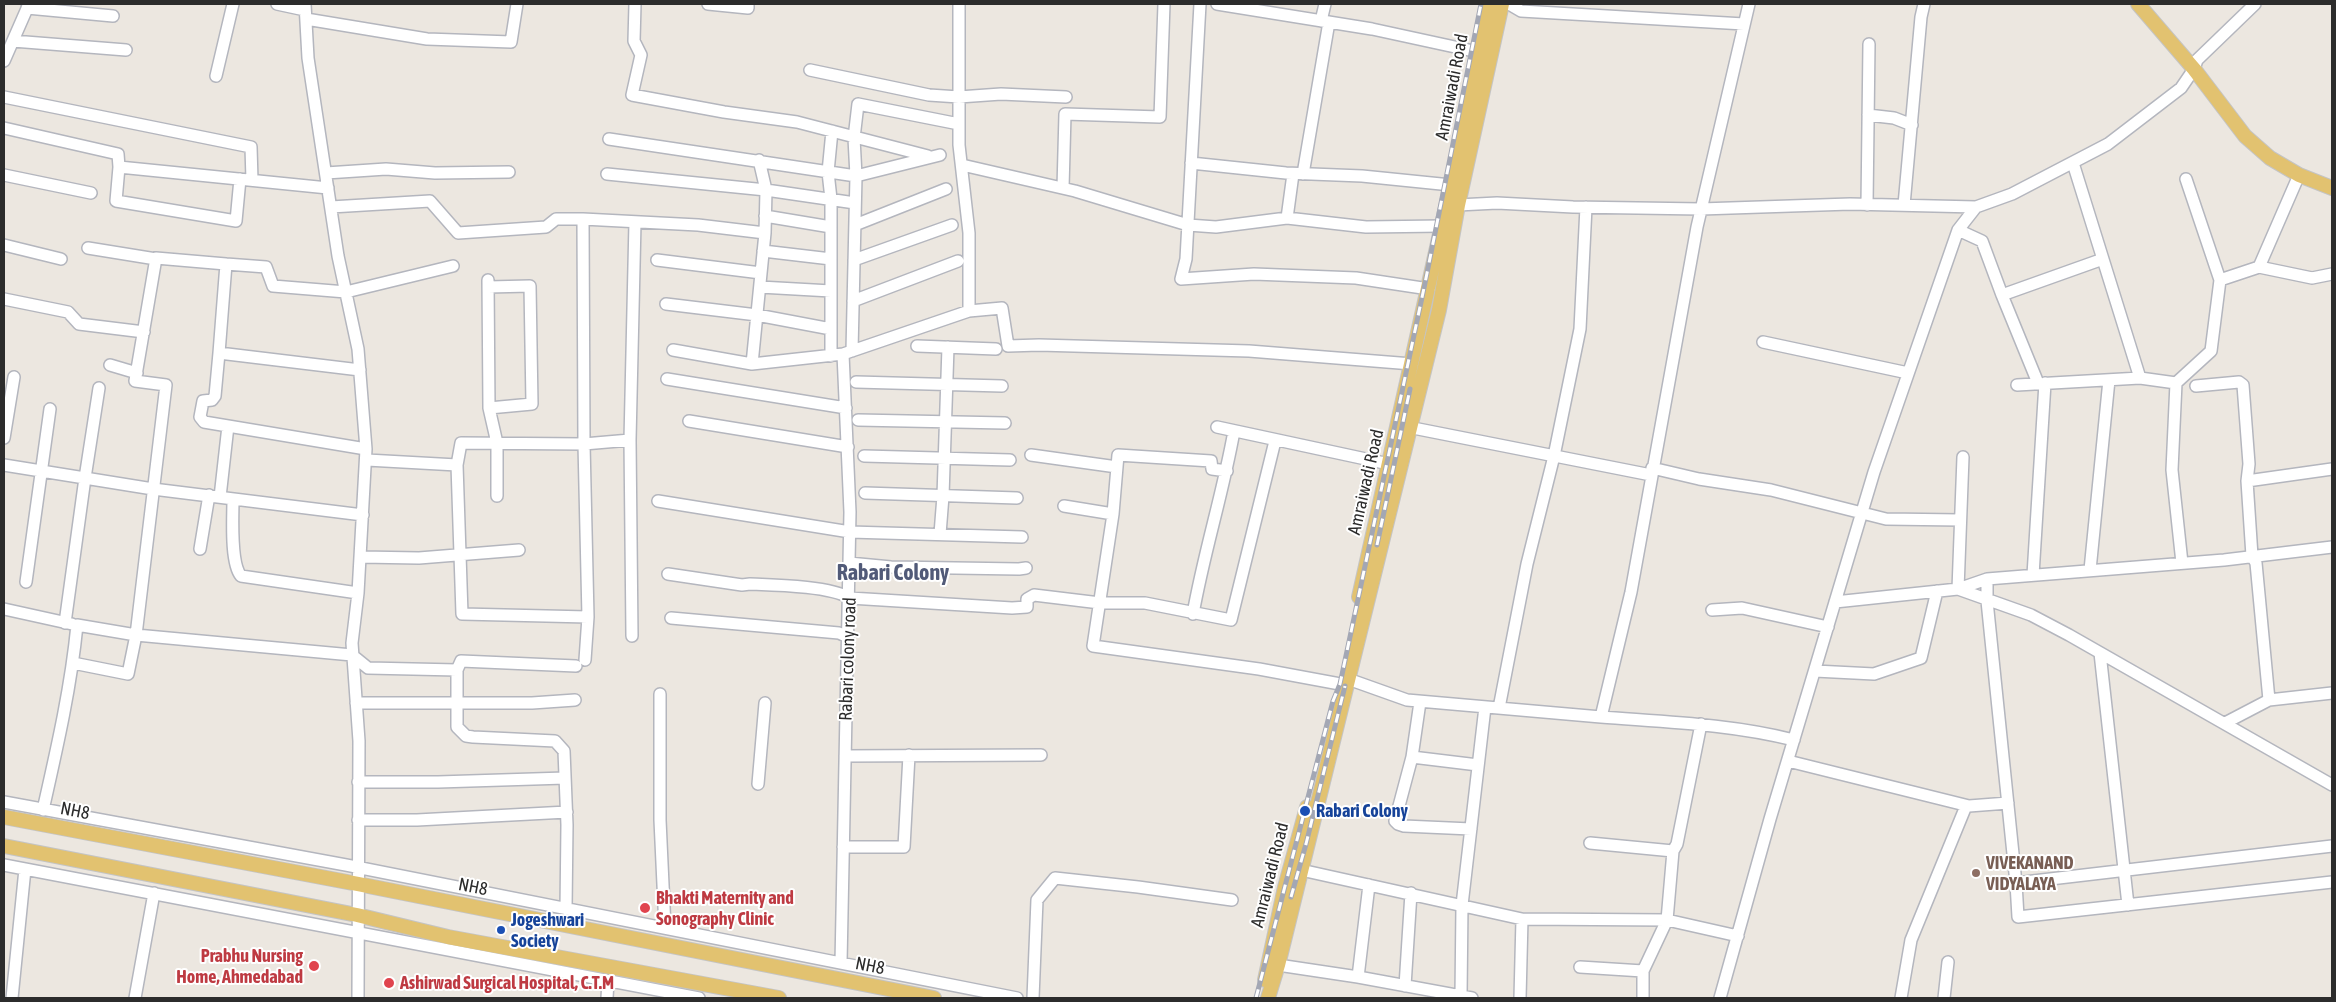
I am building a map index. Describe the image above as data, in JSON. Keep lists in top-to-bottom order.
{
  "streets": {
    "main road": ["Amraiwadi Road", "NH8"],
    "street": ["Rabari colony road"]
  },
  "districts": ["Rabari Colony"],
  "places": [
    "Rabari Colony",
    "VIVEKANAND VIDYALAYA",
    "Bhakti Maternity and Sonography Clinic",
    "Jogeshwari Society",
    "Prabhu Nursing Home, Ahmedabad",
    "Ashirwad Surgical Hospital, C.T.M"
  ]
}
